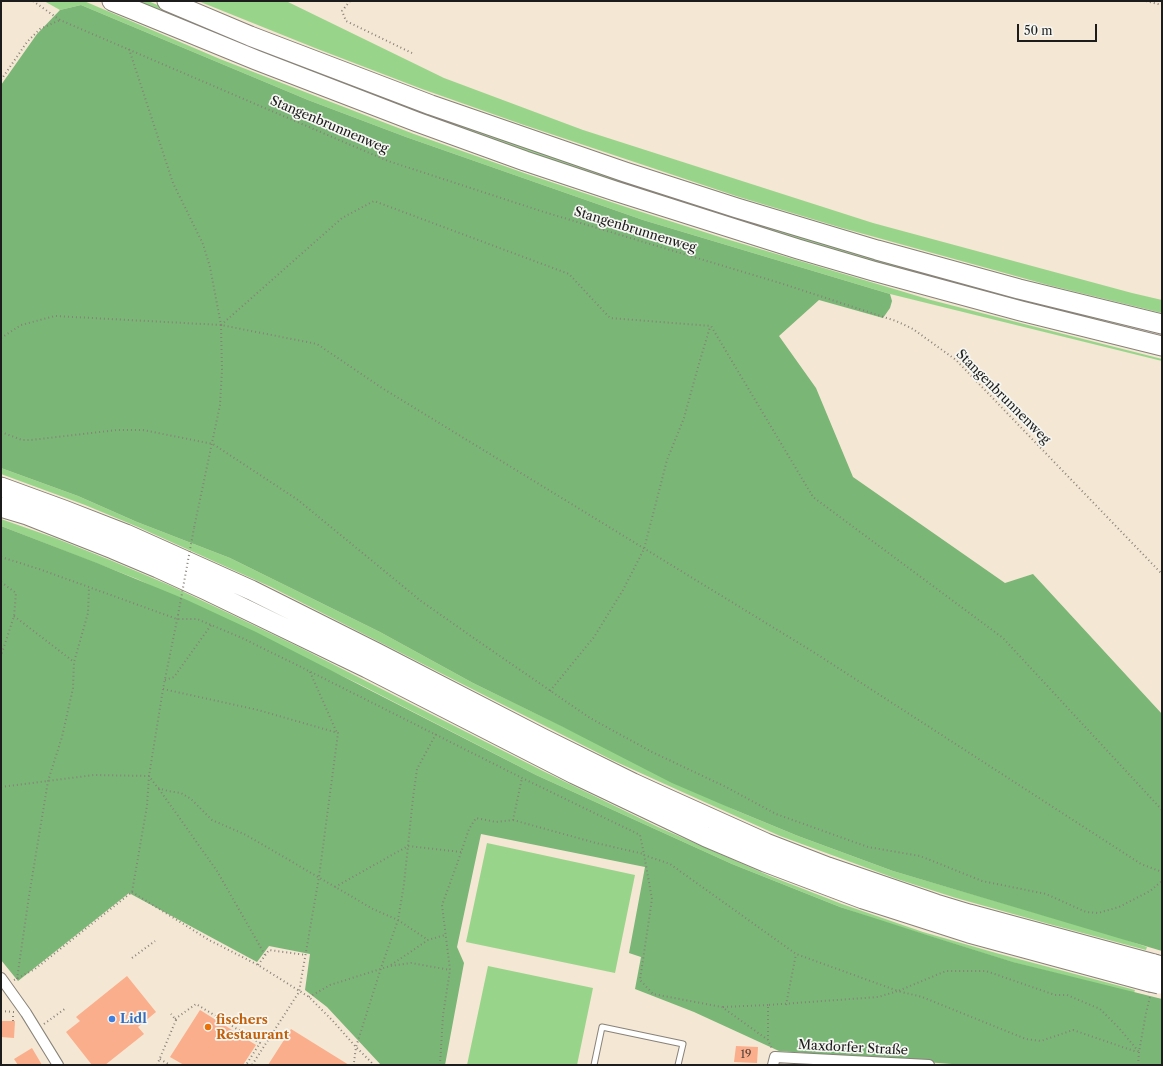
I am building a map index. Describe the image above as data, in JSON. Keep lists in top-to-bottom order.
{
  "streets": {
    "street": ["Maxdorfer Straße"],
    "path": ["Stangenbrunnenweg"]
  },
  "places": ["Lidl", "fischers Restaurant"],
  "house_numbers": ["19"],
  "scale_bar": "50 m"
}
